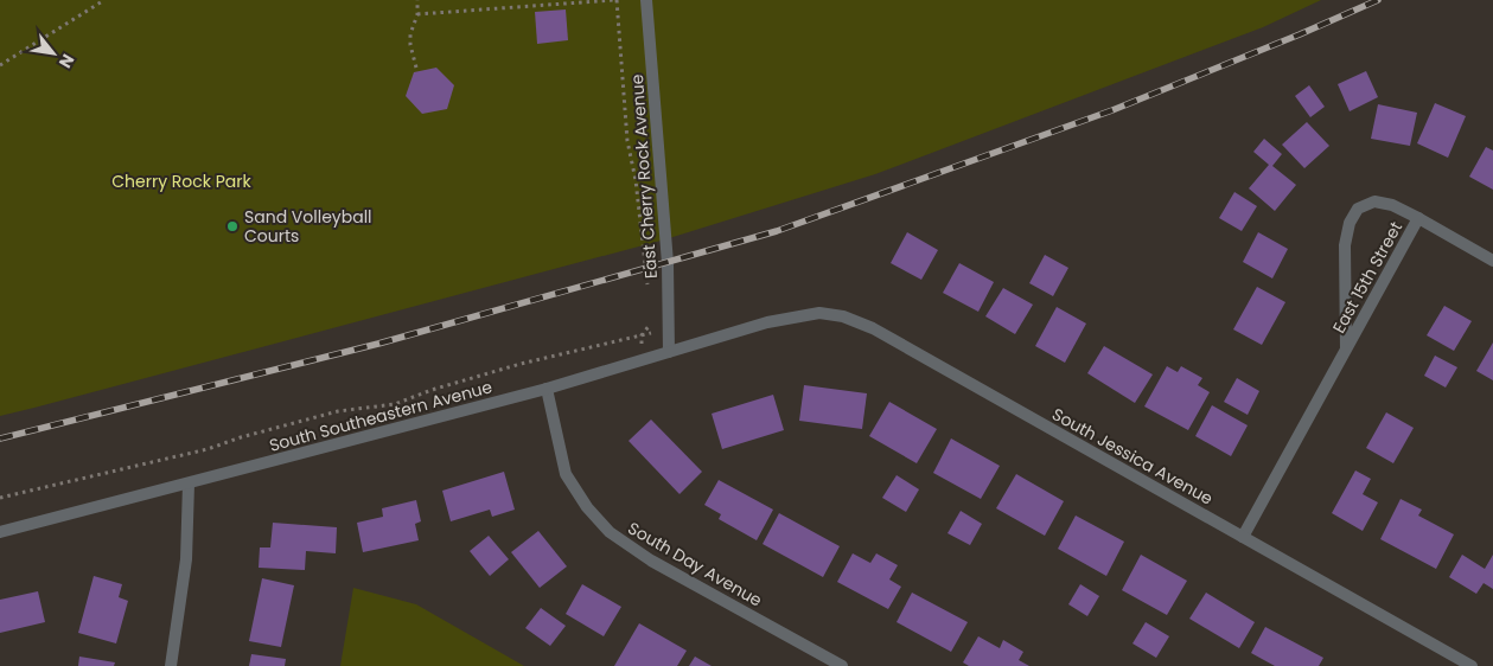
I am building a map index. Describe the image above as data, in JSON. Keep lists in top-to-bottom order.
{
  "streets": {
    "street": [
      "East Cherry Rock Avenue",
      "East 15th Street",
      "South Southeastern Avenue",
      "South Jessica Avenue",
      "South Day Avenue"
    ]
  },
  "crossings": [
    ["East Cherry Rock Avenue", "South Southeastern Avenue"],
    ["East 15th Street", "South Jessica Avenue"],
    ["South Southeastern Avenue", "South Jessica Avenue"],
    ["South Southeastern Avenue", "South Day Avenue"]
  ],
  "parks": ["Cherry Rock Park"],
  "places": ["Sand Volleyball Courts"],
  "north": "bottom right"
}
